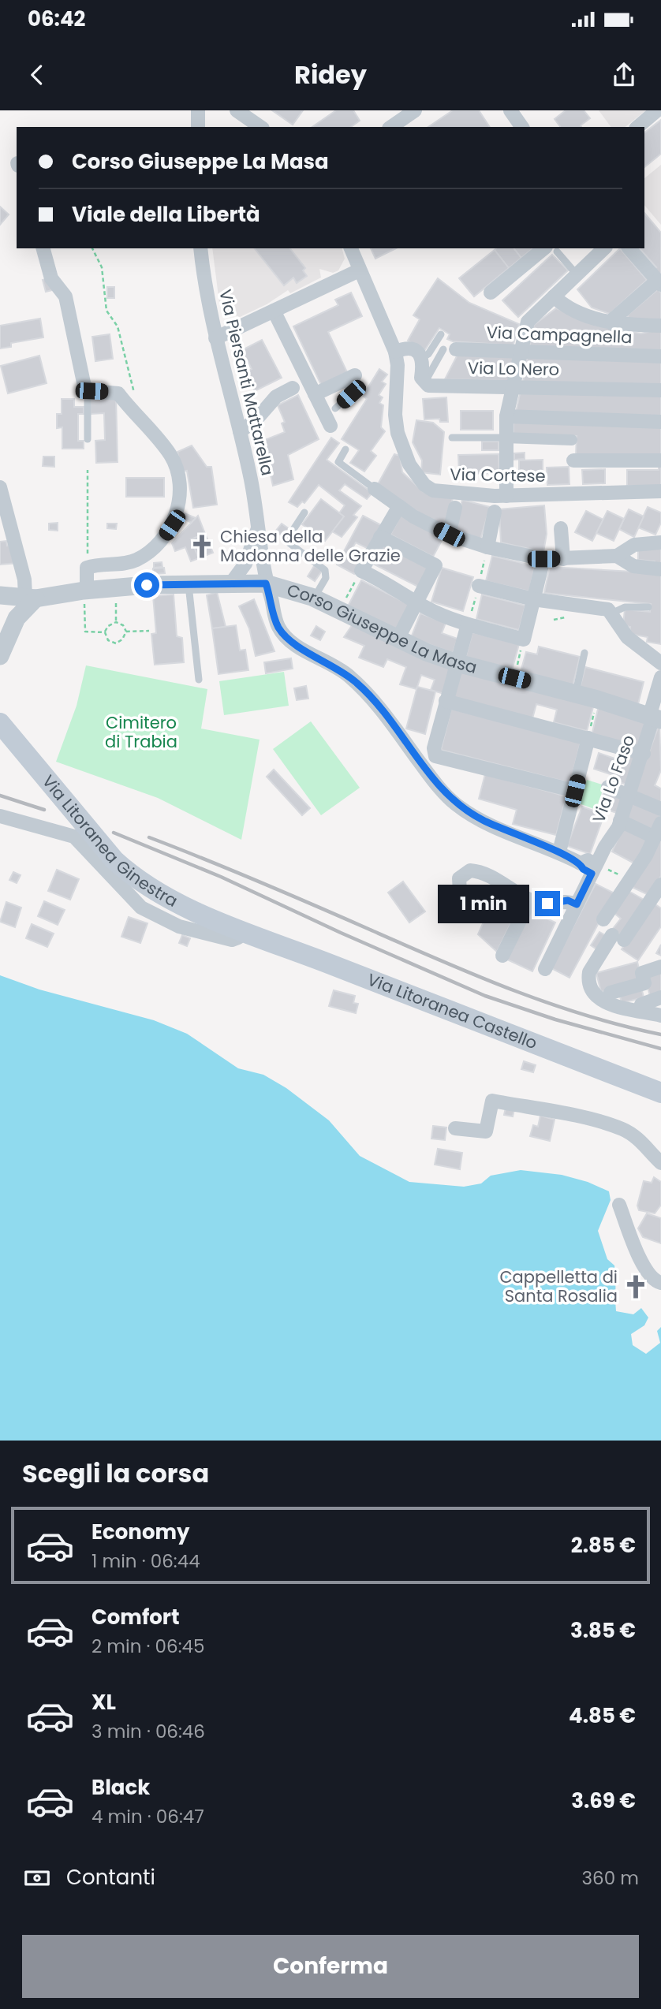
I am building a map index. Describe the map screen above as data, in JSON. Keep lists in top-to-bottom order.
{
  "streets": {
    "main road": ["Via Litoranea Ginestra", "Via Litoranea Castello"],
    "street": [
      "Via Campagnella",
      "Via Lo Nero",
      "Via Piersanti Mattarella",
      "Via Cortese",
      "Corso Giuseppe La Masa",
      "Via Lo Faso"
    ]
  },
  "crossings": [
    ["Via Piersanti Mattarella", "Corso Giuseppe La Masa"],
    ["Via Piersanti Mattarella", "Via Lo Faso"],
    ["Corso Giuseppe La Masa", "Via Lo Faso"],
    ["Via Litoranea Ginestra", "Via Litoranea Castello"]
  ],
  "parks": ["Cimitero di Trabia"],
  "places": {
    "church": ["Chiesa della Madonna delle Grazie", "Cappelletta di Santa Rosalia"]
  },
  "page": {
    "status": "06:42",
    "header": "Ridey",
    "banner": ["Corso Giuseppe La Masa", "Viale della Libertà"],
    "bubble": "1 min",
    "heading": "Scegli la corsa",
    "list": [
      {
        "name": "Economy",
        "note": "1 min · 06:44",
        "value": "2.85 €"
      },
      {
        "name": "Comfort",
        "note": "2 min · 06:45",
        "value": "3.85 €"
      },
      {
        "name": "XL",
        "note": "3 min · 06:46",
        "value": "4.85 €"
      },
      {
        "name": "Black",
        "note": "4 min · 06:47",
        "value": "3.69 €"
      }
    ],
    "pay": ["Contanti", "360 m"],
    "buttons": "Conferma"
  }
}
